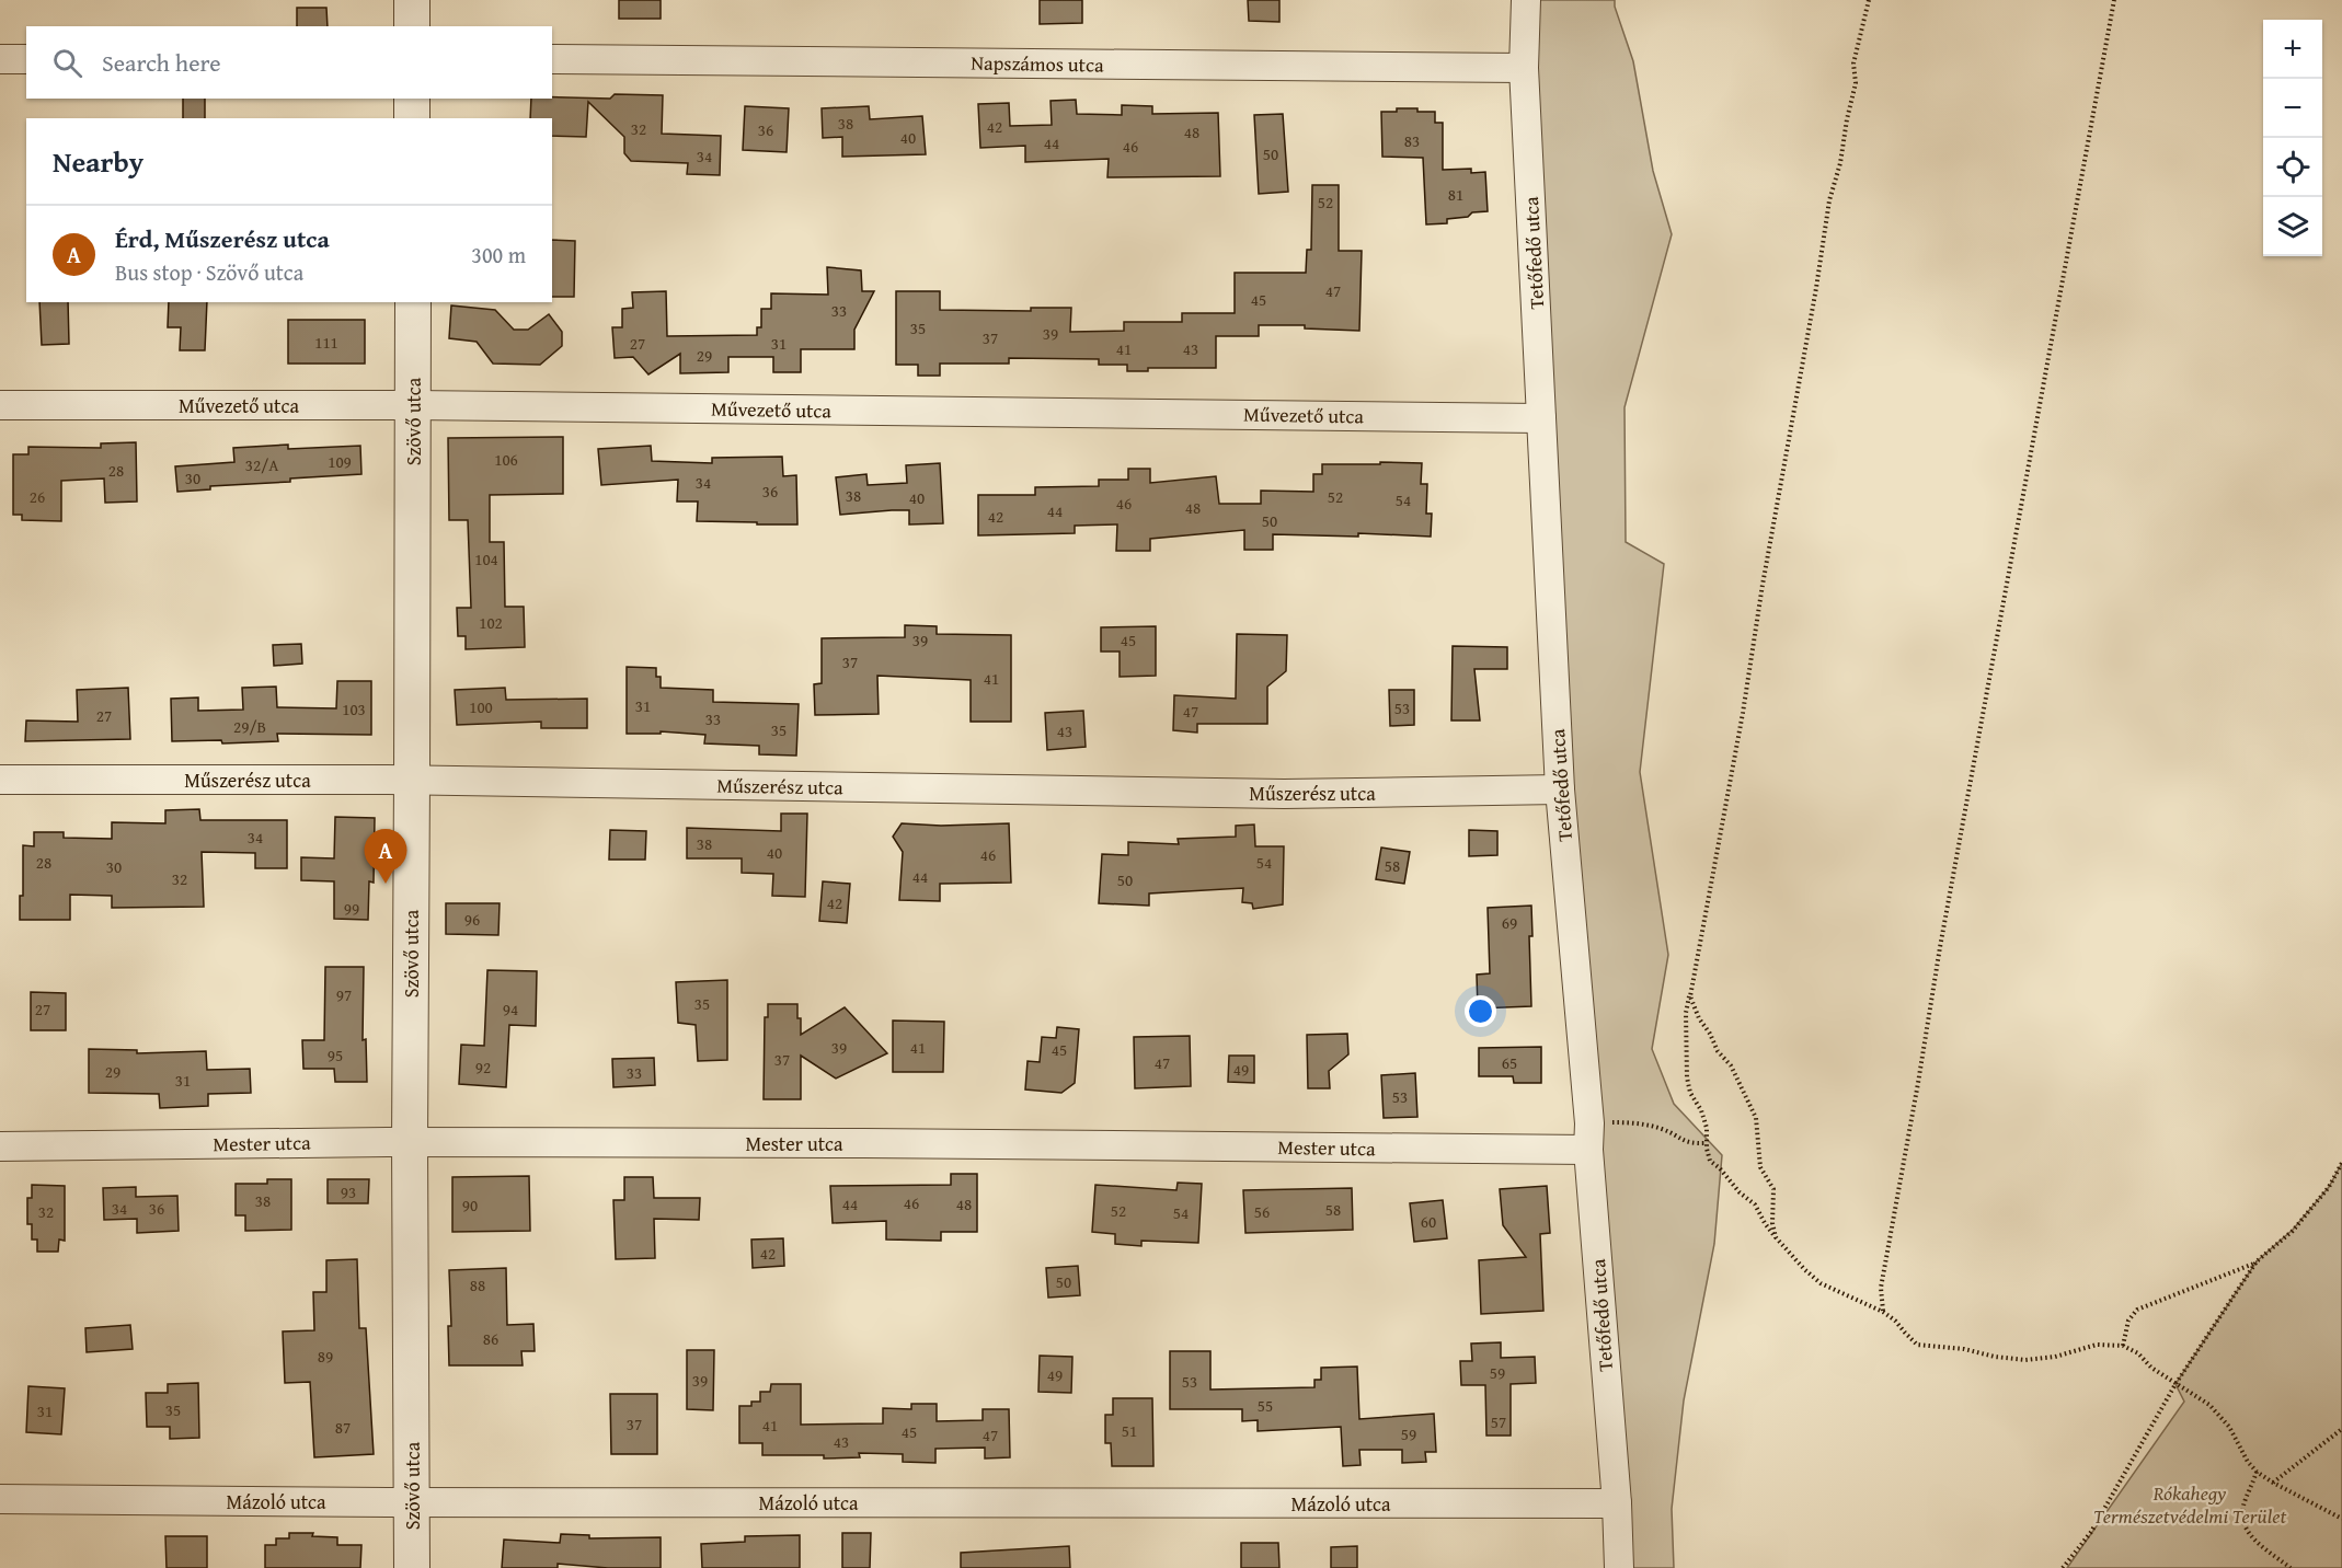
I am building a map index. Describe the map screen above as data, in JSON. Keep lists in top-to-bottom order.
{
  "streets": {
    "street": [
      "Napszámos utca",
      "Tetőfedő utca",
      "Művezető utca",
      "Szövő utca",
      "Műszerész utca",
      "Mester utca",
      "Mázoló utca"
    ]
  },
  "crossings": [
    ["Napszámos utca", "Tetőfedő utca"],
    ["Tetőfedő utca", "Művezető utca"],
    ["Tetőfedő utca", "Műszerész utca"],
    ["Tetőfedő utca", "Mester utca"],
    ["Tetőfedő utca", "Mázoló utca"],
    ["Művezető utca", "Szövő utca"],
    ["Szövő utca", "Műszerész utca"],
    ["Szövő utca", "Mester utca"],
    ["Szövő utca", "Mázoló utca"]
  ],
  "parks": ["Rókahegy Természetvédelmi Terület"],
  "house_numbers": [
    "38",
    "42",
    "32",
    "36",
    "48",
    "40",
    "83",
    "44",
    "46",
    "50",
    "34",
    "81",
    "52",
    "47",
    "45",
    "33",
    "35",
    "39",
    "37",
    "111",
    "27",
    "31",
    "41",
    "43",
    "29",
    "106",
    "109",
    "32/A",
    "28",
    "30",
    "34",
    "36",
    "38",
    "26",
    "52",
    "40",
    "54",
    "46",
    "48",
    "44",
    "42",
    "50",
    "104",
    "102",
    "39",
    "45",
    "37",
    "41",
    "31",
    "100",
    "53",
    "103",
    "47",
    "27",
    "33",
    "29/B",
    "35",
    "43",
    "34",
    "38",
    "40",
    "46",
    "28",
    "54",
    "58",
    "30",
    "44",
    "32",
    "50",
    "42",
    "99",
    "96",
    "69",
    "97",
    "35",
    "27",
    "94",
    "39",
    "41",
    "45",
    "95",
    "37",
    "47",
    "65",
    "92",
    "49",
    "29",
    "33",
    "31",
    "53",
    "93",
    "38",
    "46",
    "44",
    "48",
    "90",
    "34",
    "36",
    "58",
    "52",
    "32",
    "56",
    "54",
    "60",
    "42",
    "50",
    "88",
    "86",
    "89",
    "59",
    "49",
    "39",
    "53",
    "55",
    "35",
    "31",
    "57",
    "37",
    "41",
    "87",
    "51",
    "45",
    "59",
    "47",
    "43"
  ],
  "page": {
    "map_buttons": ["+", "−"],
    "search": "Search here",
    "heading": "Nearby",
    "list": [
      {
        "mark": "A",
        "name": "Érd, Műszerész utca",
        "note": "Bus stop · Szövő utca",
        "value": "300 m"
      }
    ],
    "pins": "A"
  }
}
